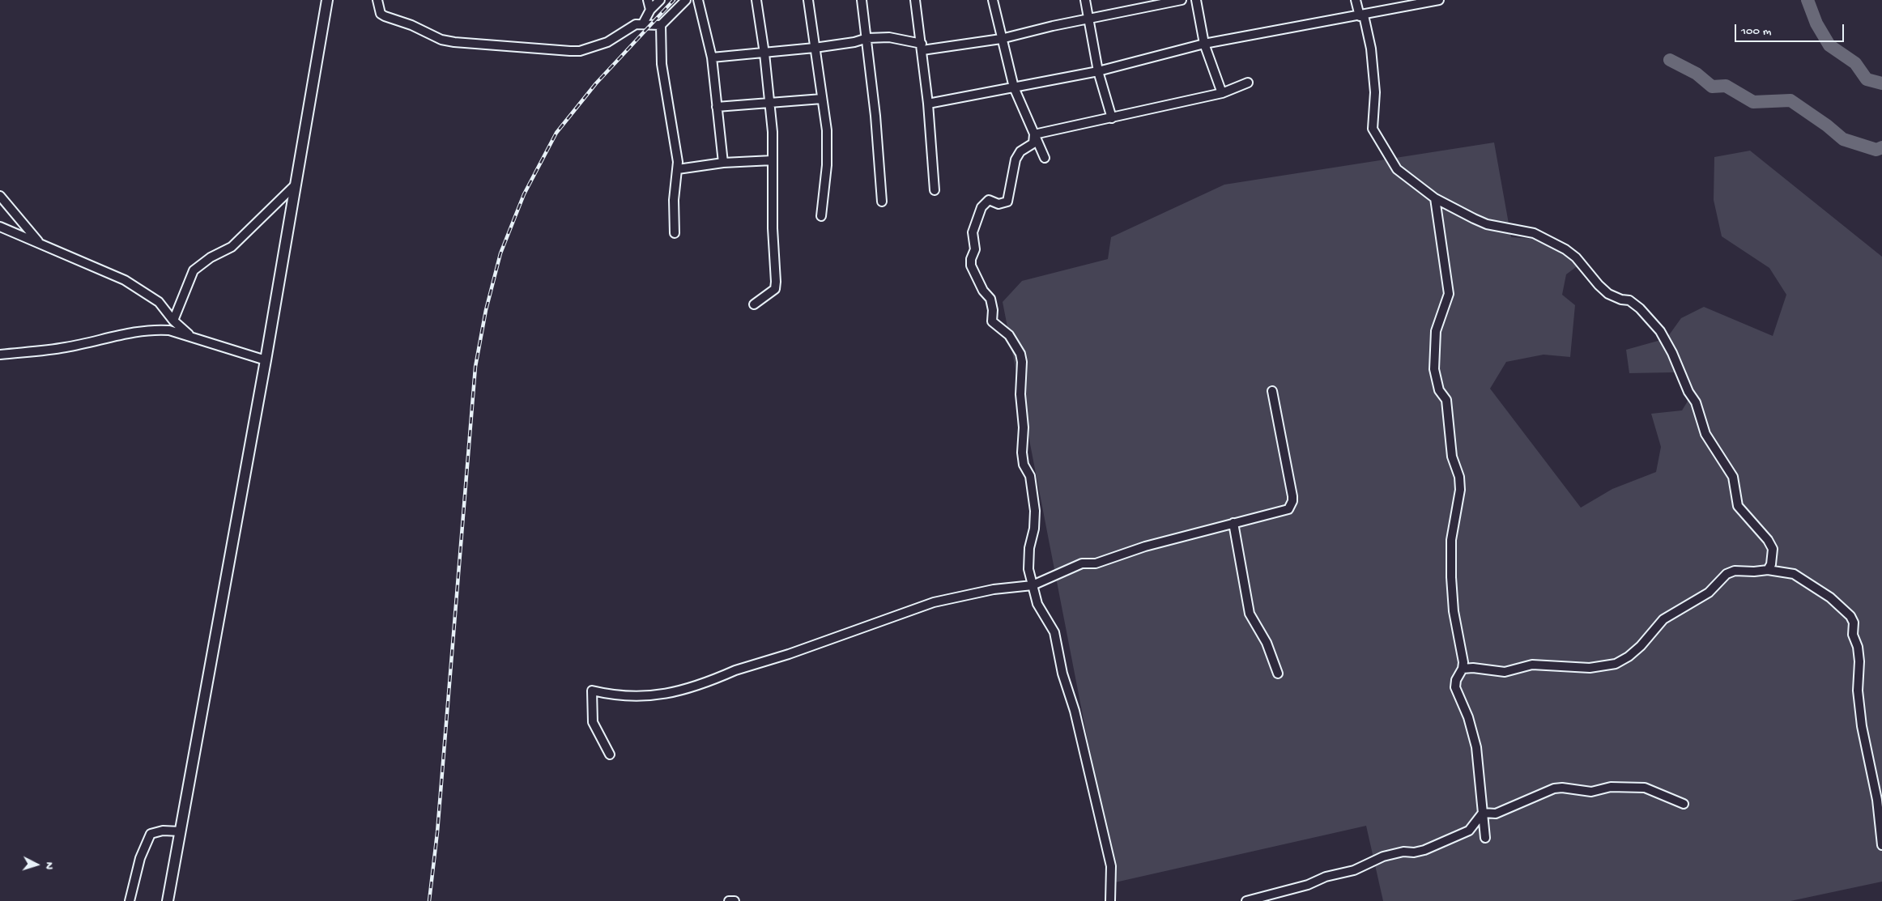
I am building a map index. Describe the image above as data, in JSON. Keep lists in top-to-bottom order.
{
  "scale_bar": "100 m",
  "north": "right"
}
